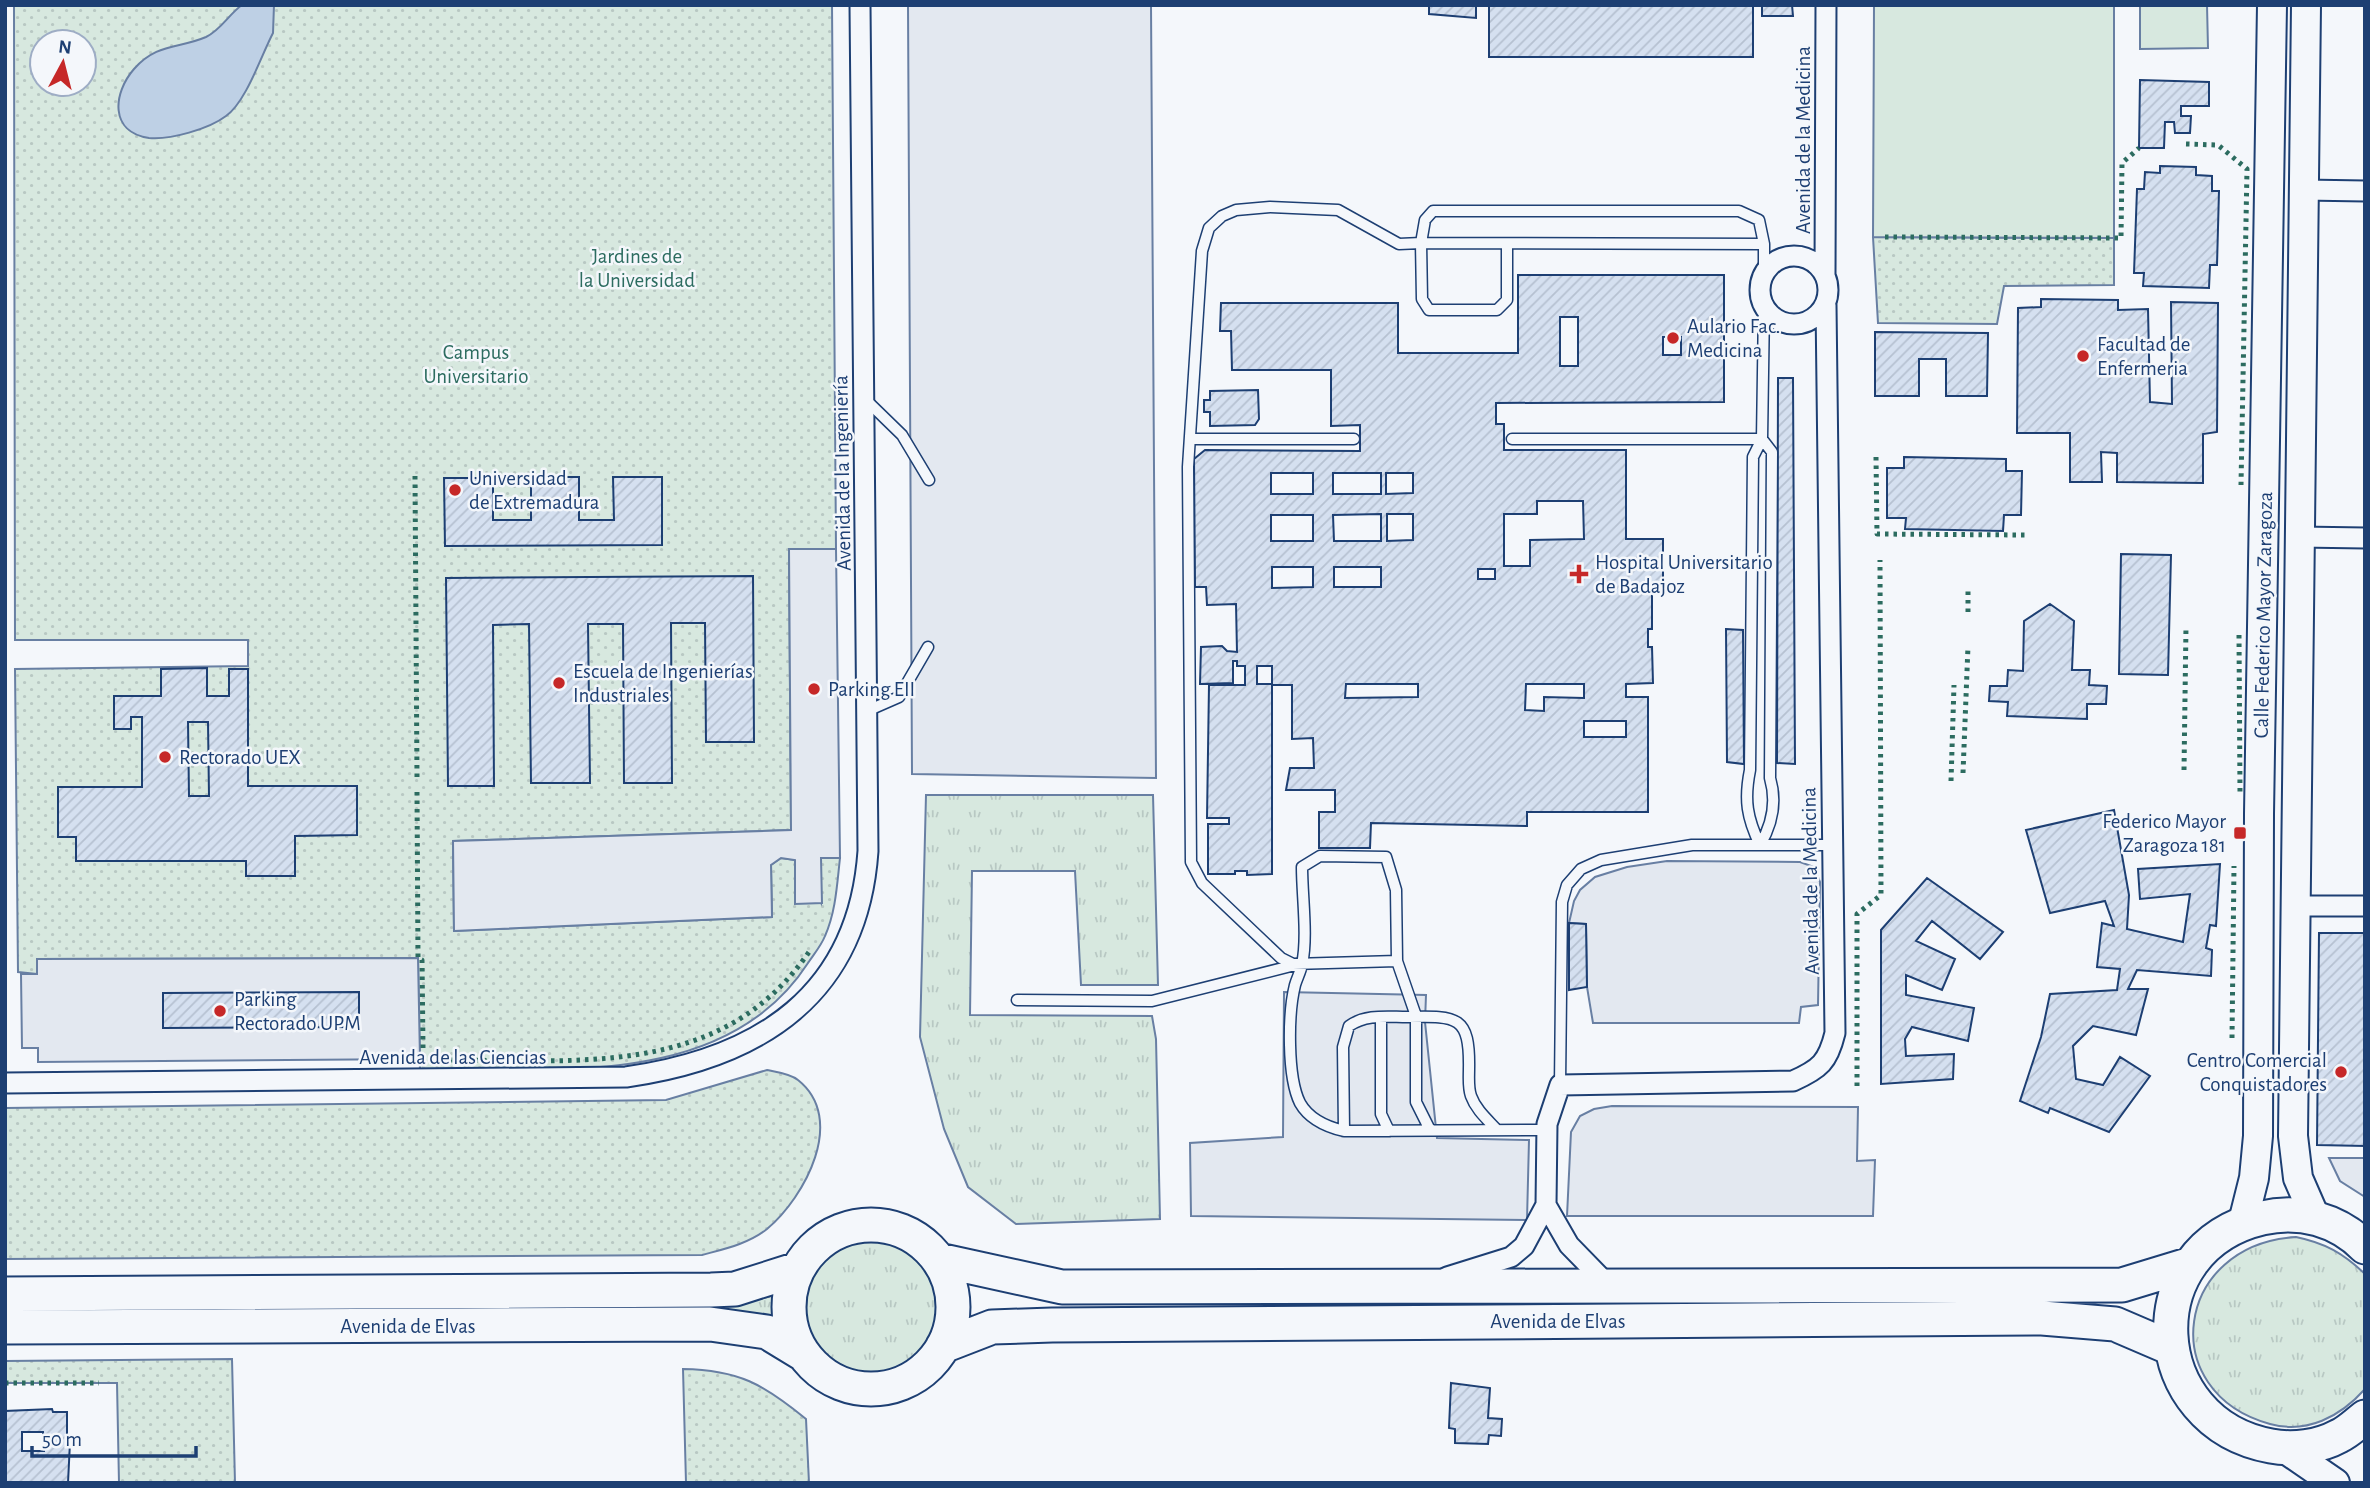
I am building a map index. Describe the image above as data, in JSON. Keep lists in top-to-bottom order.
{
  "streets": {
    "highway": ["Avenida de Elvas"],
    "main road": ["Calle Federico Mayor Zaragoza"],
    "street": ["Avenida de la Medicina", "Avenida de la Ingeniería", "Avenida de las Ciencias"]
  },
  "crossings": [
    ["Avenida de la Ingeniería", "Avenida de las Ciencias"]
  ],
  "parks": ["Jardines de la Universidad", "Campus Universitario"],
  "places": {
    "other": [
      "Aulario Fac. Medicina",
      "Facultad de Enfermeria",
      "Universidad de Extremadura",
      "Escuela de Ingenierías Industriales",
      "Parking EII",
      "Rectorado UEX",
      "Parking Rectorado UPM",
      "Centro Comercial Conquistadores"
    ],
    "health": ["Hospital Universitario de Badajoz"],
    "transit": ["Federico Mayor Zaragoza 181"]
  },
  "scale_bar": "50 m",
  "north": "top"
}
